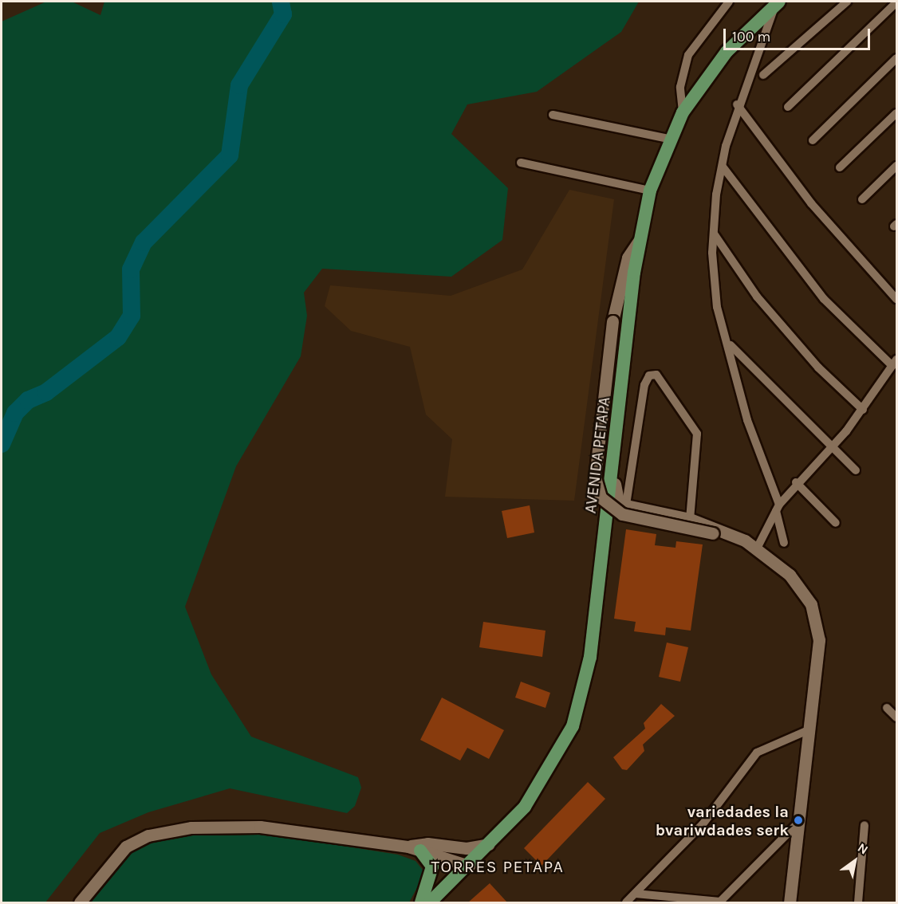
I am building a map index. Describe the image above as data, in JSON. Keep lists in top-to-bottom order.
{
  "streets": {
    "main road": ["AVENIDA PETAPA"]
  },
  "districts": ["TORRES PETAPA"],
  "places": ["variedades la bvariwdades serk"],
  "scale_bar": "100 m",
  "north": "top right"
}
